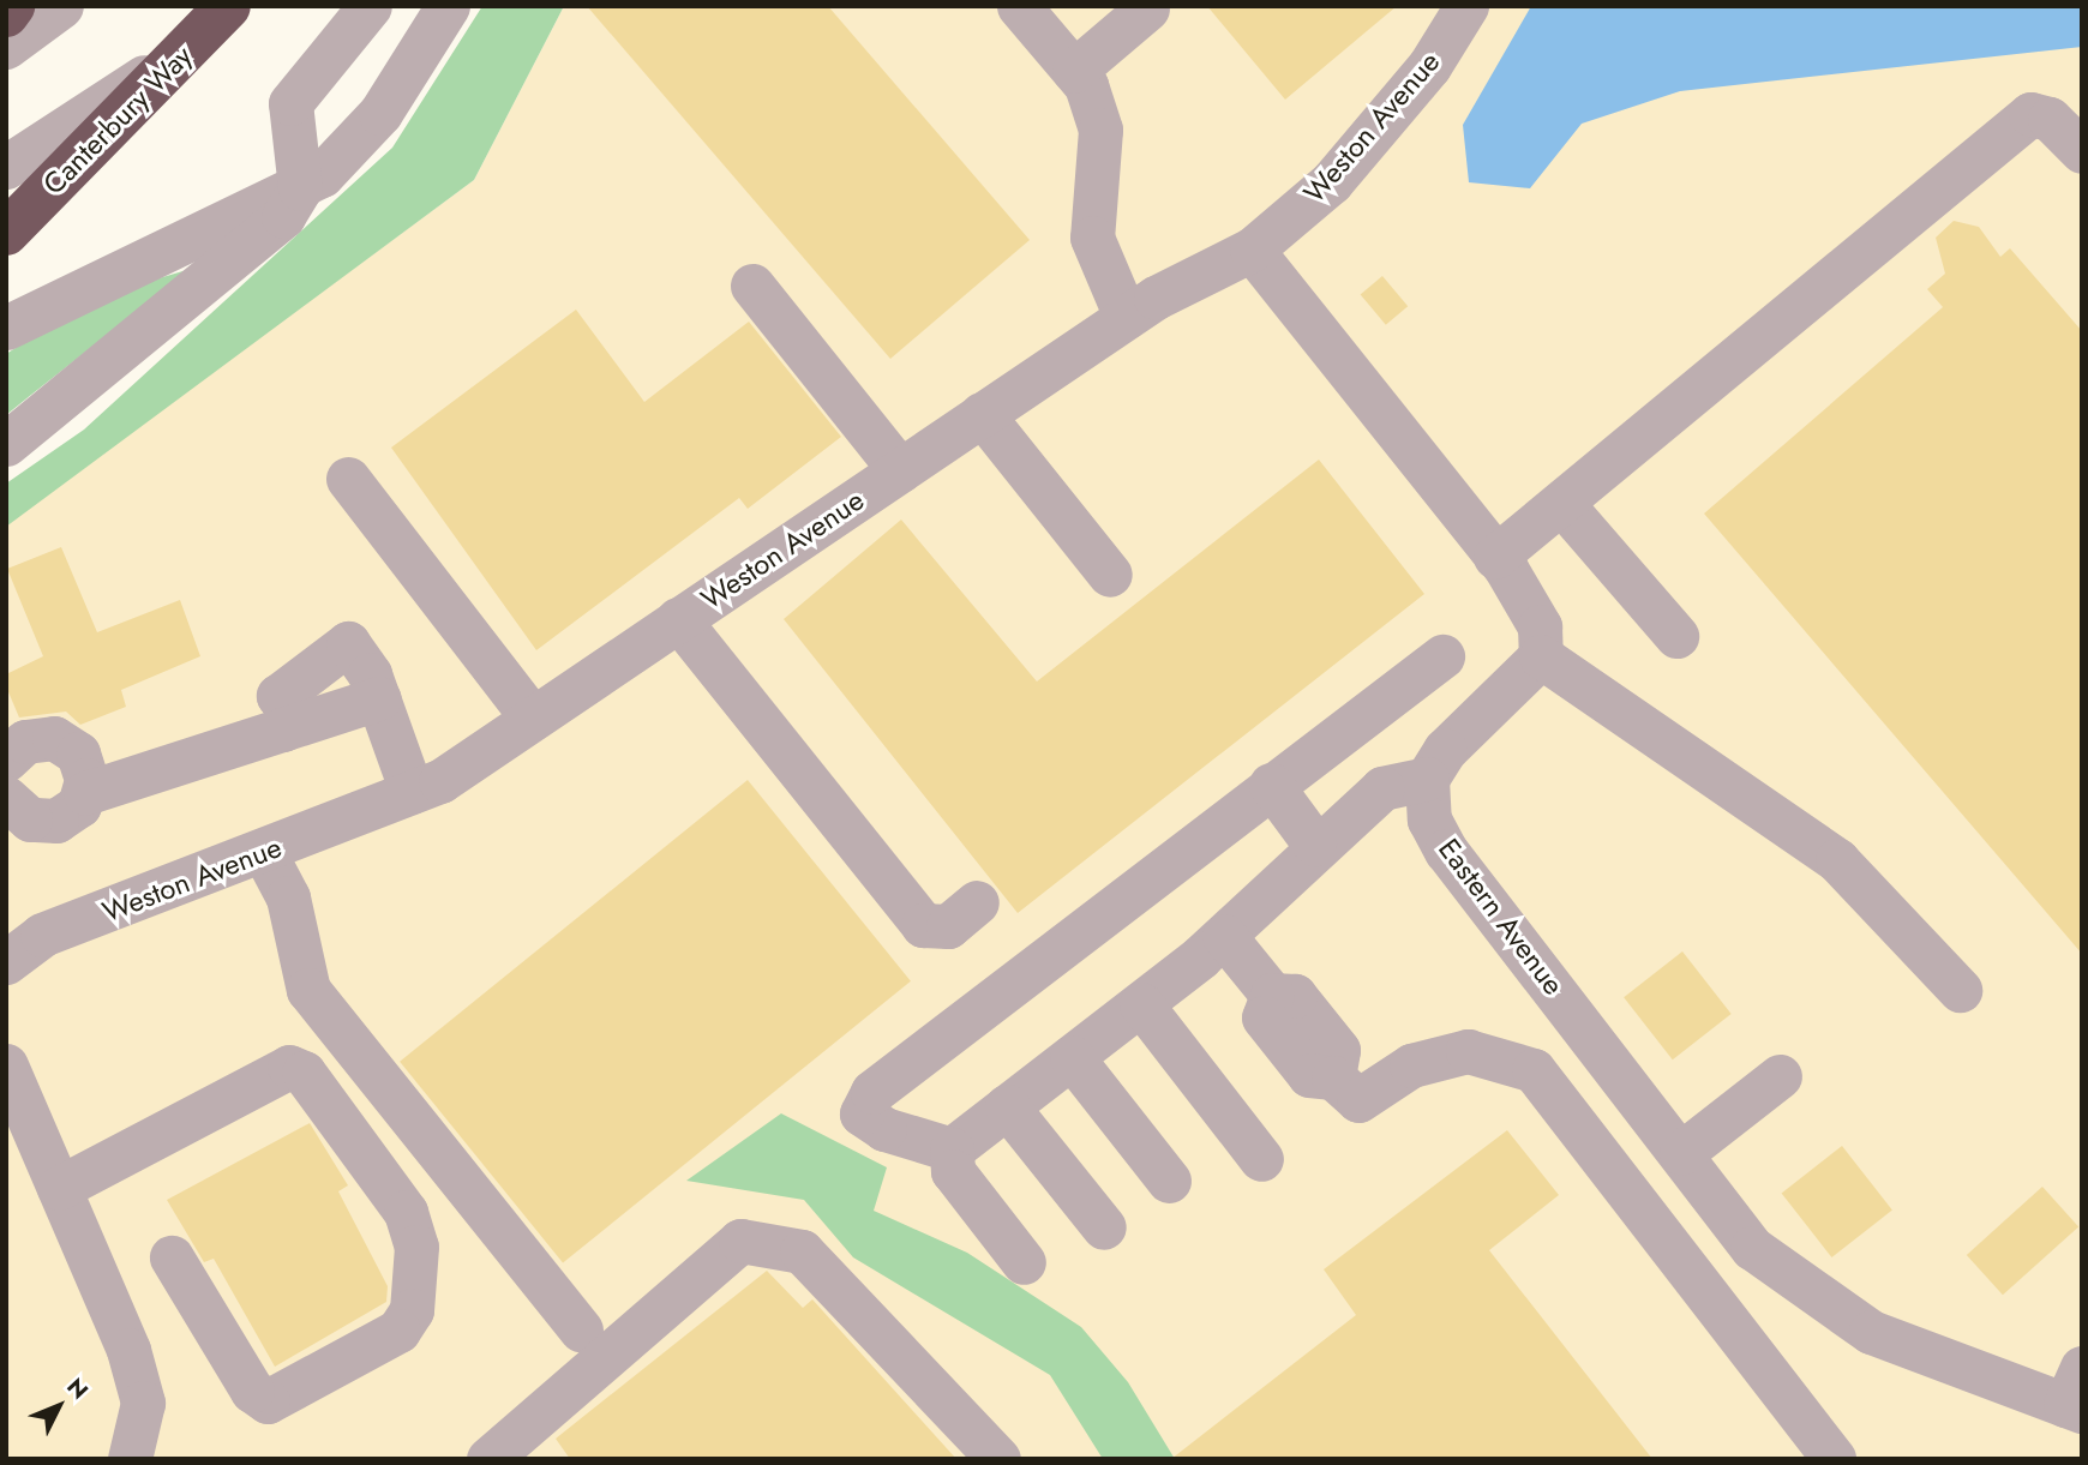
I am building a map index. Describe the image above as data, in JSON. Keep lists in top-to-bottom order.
{
  "streets": {
    "highway": ["Canterbury Way"],
    "street": ["Weston Avenue", "Eastern Avenue"]
  },
  "north": "top right"
}
